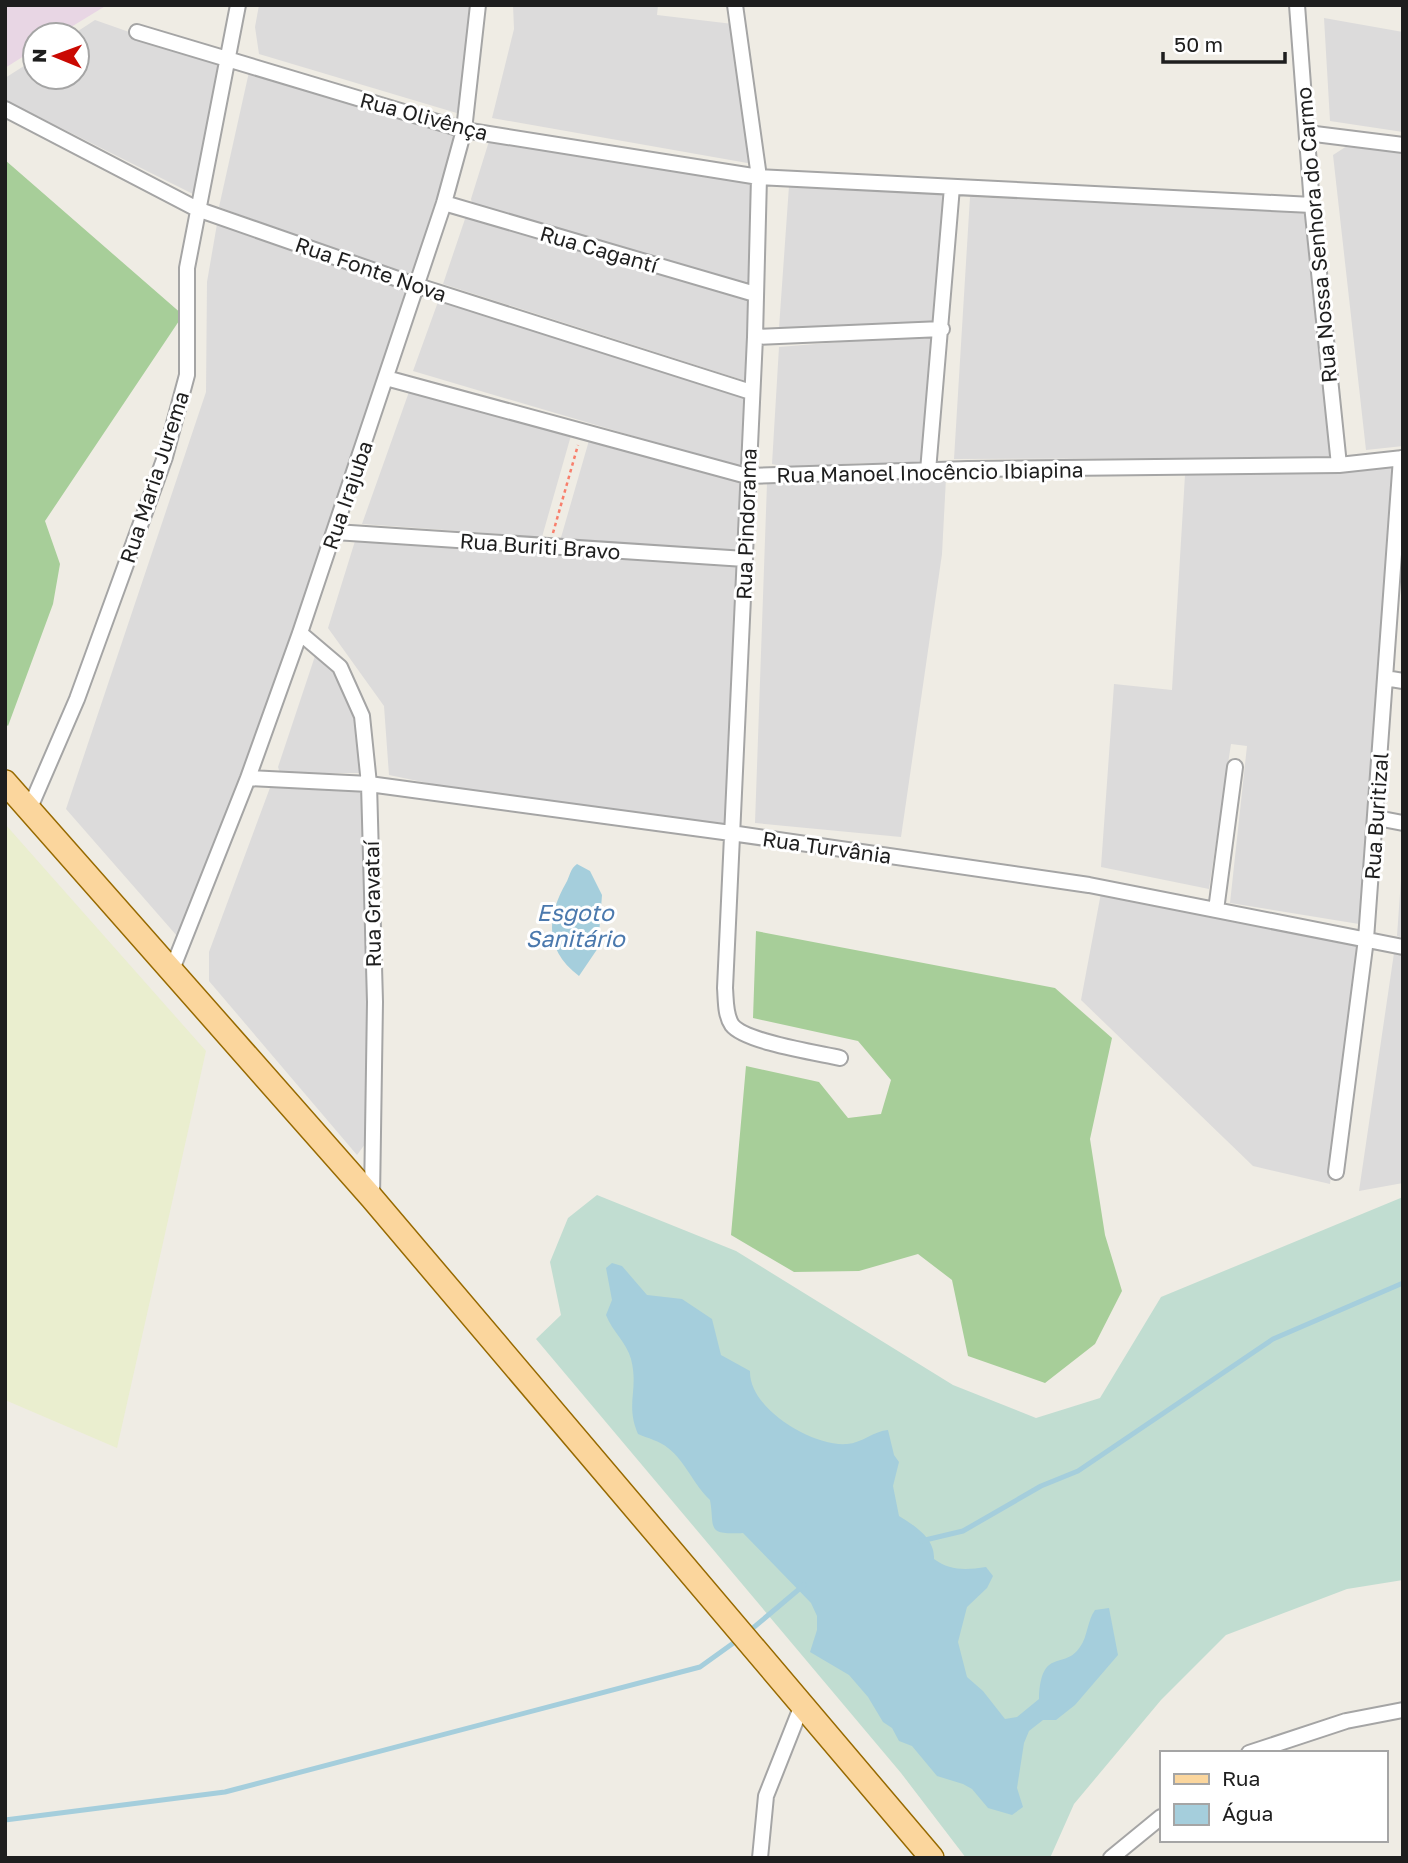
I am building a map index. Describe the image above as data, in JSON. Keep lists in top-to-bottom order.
{
  "streets": {
    "street": [
      "Rua Olivênça",
      "Rua Nossa Senhora do Carmo",
      "Rua Cagantí",
      "Rua Fonte Nova",
      "Rua Manoel Inocêncio Ibiapina",
      "Rua Maria Jurema",
      "Rua Irajuba",
      "Rua Pindorama",
      "Rua Buriti Bravo",
      "Rua Buritizal",
      "Rua Turvânia",
      "Rua Gravataí"
    ]
  },
  "crossings": [
    ["Rua Olivênça", "Rua Nossa Senhora do Carmo"],
    ["Rua Olivênça", "Rua Maria Jurema"],
    ["Rua Olivênça", "Rua Irajuba"],
    ["Rua Olivênça", "Rua Pindorama"],
    ["Rua Nossa Senhora do Carmo", "Rua Manoel Inocêncio Ibiapina"],
    ["Rua Cagantí", "Rua Irajuba"],
    ["Rua Cagantí", "Rua Pindorama"],
    ["Rua Fonte Nova", "Rua Maria Jurema"],
    ["Rua Fonte Nova", "Rua Irajuba"],
    ["Rua Fonte Nova", "Rua Pindorama"],
    ["Rua Manoel Inocêncio Ibiapina", "Rua Irajuba"],
    ["Rua Manoel Inocêncio Ibiapina", "Rua Pindorama"],
    ["Rua Manoel Inocêncio Ibiapina", "Rua Buritizal"],
    ["Rua Irajuba", "Rua Buriti Bravo"],
    ["Rua Irajuba", "Rua Turvânia"],
    ["Rua Irajuba", "Rua Gravataí"],
    ["Rua Pindorama", "Rua Buriti Bravo"],
    ["Rua Pindorama", "Rua Turvânia"],
    ["Rua Buritizal", "Rua Turvânia"],
    ["Rua Turvânia", "Rua Gravataí"]
  ],
  "water": ["Esgoto Sanitário"],
  "legend": ["Rua", "Água"],
  "scale_bar": "50 m",
  "north": "left"
}
